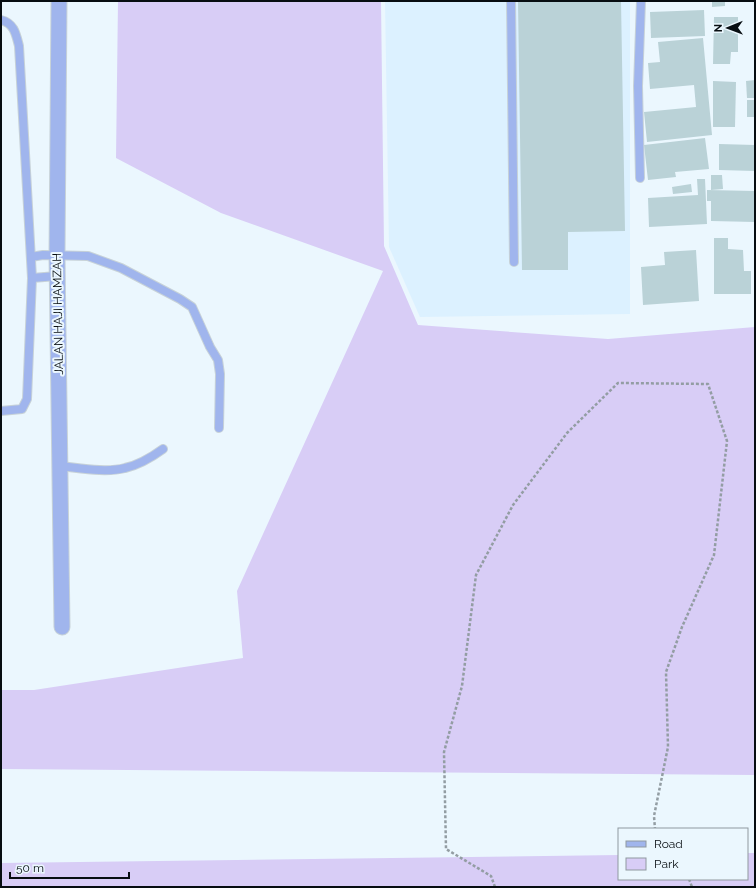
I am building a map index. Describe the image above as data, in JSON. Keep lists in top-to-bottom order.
{
  "streets": {
    "street": ["JALAN HAJI HAMZAH"]
  },
  "legend": ["Road", "Park"],
  "scale_bar": "50 m",
  "north": "left"
}
